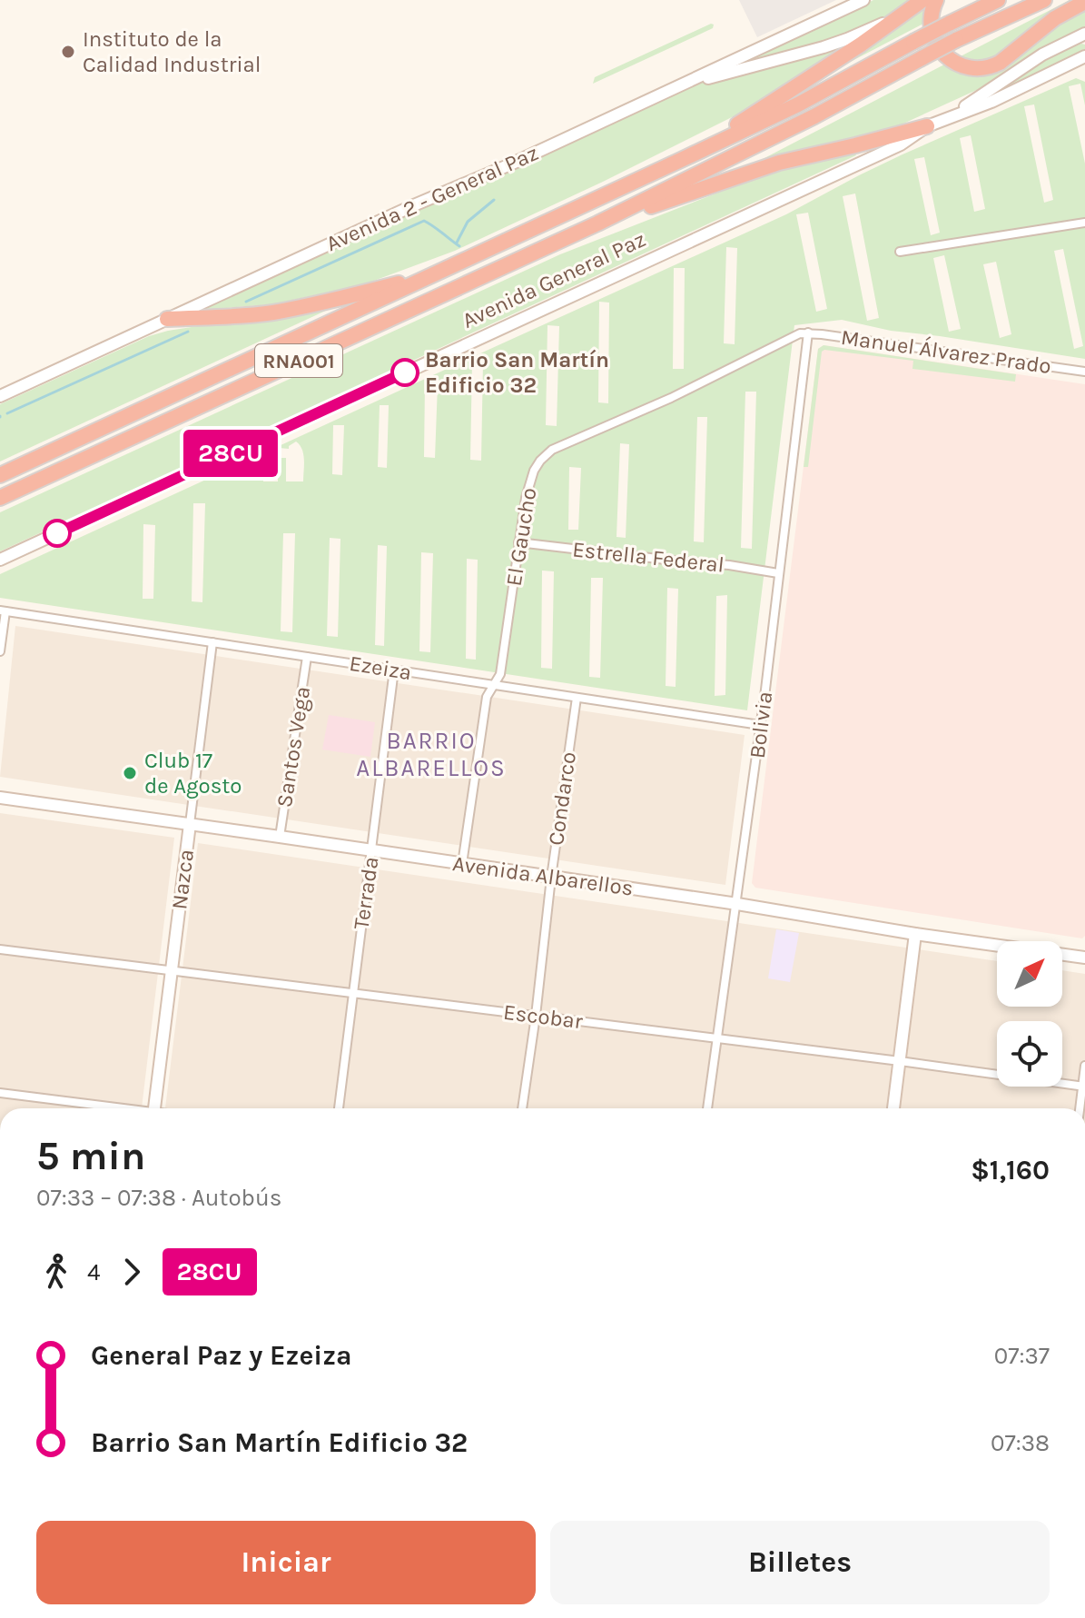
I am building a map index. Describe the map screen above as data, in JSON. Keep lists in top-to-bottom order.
{
  "streets": {
    "highway": ["Avenida General Paz", "RNA001"],
    "street": [
      "Avenida 2 - General Paz",
      "Manuel Álvarez Prado",
      "El Gaucho",
      "Estrella Federal",
      "Ezeiza",
      "Bolivia",
      "Santos Vega",
      "Condarco",
      "Avenida Albarellos",
      "Nazca",
      "Terrada",
      "Escobar"
    ]
  },
  "crossings": [
    ["Manuel Álvarez Prado", "El Gaucho"],
    ["Manuel Álvarez Prado", "Bolivia"],
    ["El Gaucho", "Estrella Federal"],
    ["El Gaucho", "Ezeiza"],
    ["El Gaucho", "Bolivia"],
    ["El Gaucho", "Avenida Albarellos"],
    ["Estrella Federal", "Bolivia"],
    ["Ezeiza", "Bolivia"],
    ["Ezeiza", "Santos Vega"],
    ["Ezeiza", "Condarco"],
    ["Ezeiza", "Nazca"],
    ["Ezeiza", "Terrada"],
    ["Bolivia", "Avenida Albarellos"],
    ["Bolivia", "Escobar"],
    ["Santos Vega", "Avenida Albarellos"],
    ["Condarco", "Avenida Albarellos"],
    ["Condarco", "Escobar"],
    ["Avenida Albarellos", "Nazca"],
    ["Avenida Albarellos", "Terrada"],
    ["Nazca", "Escobar"],
    ["Terrada", "Escobar"]
  ],
  "districts": ["BARRIO ALBARELLOS"],
  "places": ["Instituto de la Calidad Industrial", "Barrio San Martín Edificio 32", "Club 17 de Agosto"],
  "lines": ["bus line 28CU"],
  "north": "top right",
  "page": {
    "on_map": "28CU",
    "heading": ["5 min", "07:33 – 07:38 · Autobús", "$1,160"],
    "legs": ["4", "28CU"],
    "list": [
      {
        "name": "General Paz y Ezeiza",
        "value": "07:37"
      },
      {
        "name": "Barrio San Martín Edificio 32",
        "value": "07:38"
      }
    ],
    "buttons": ["Iniciar", "Billetes"]
  }
}
